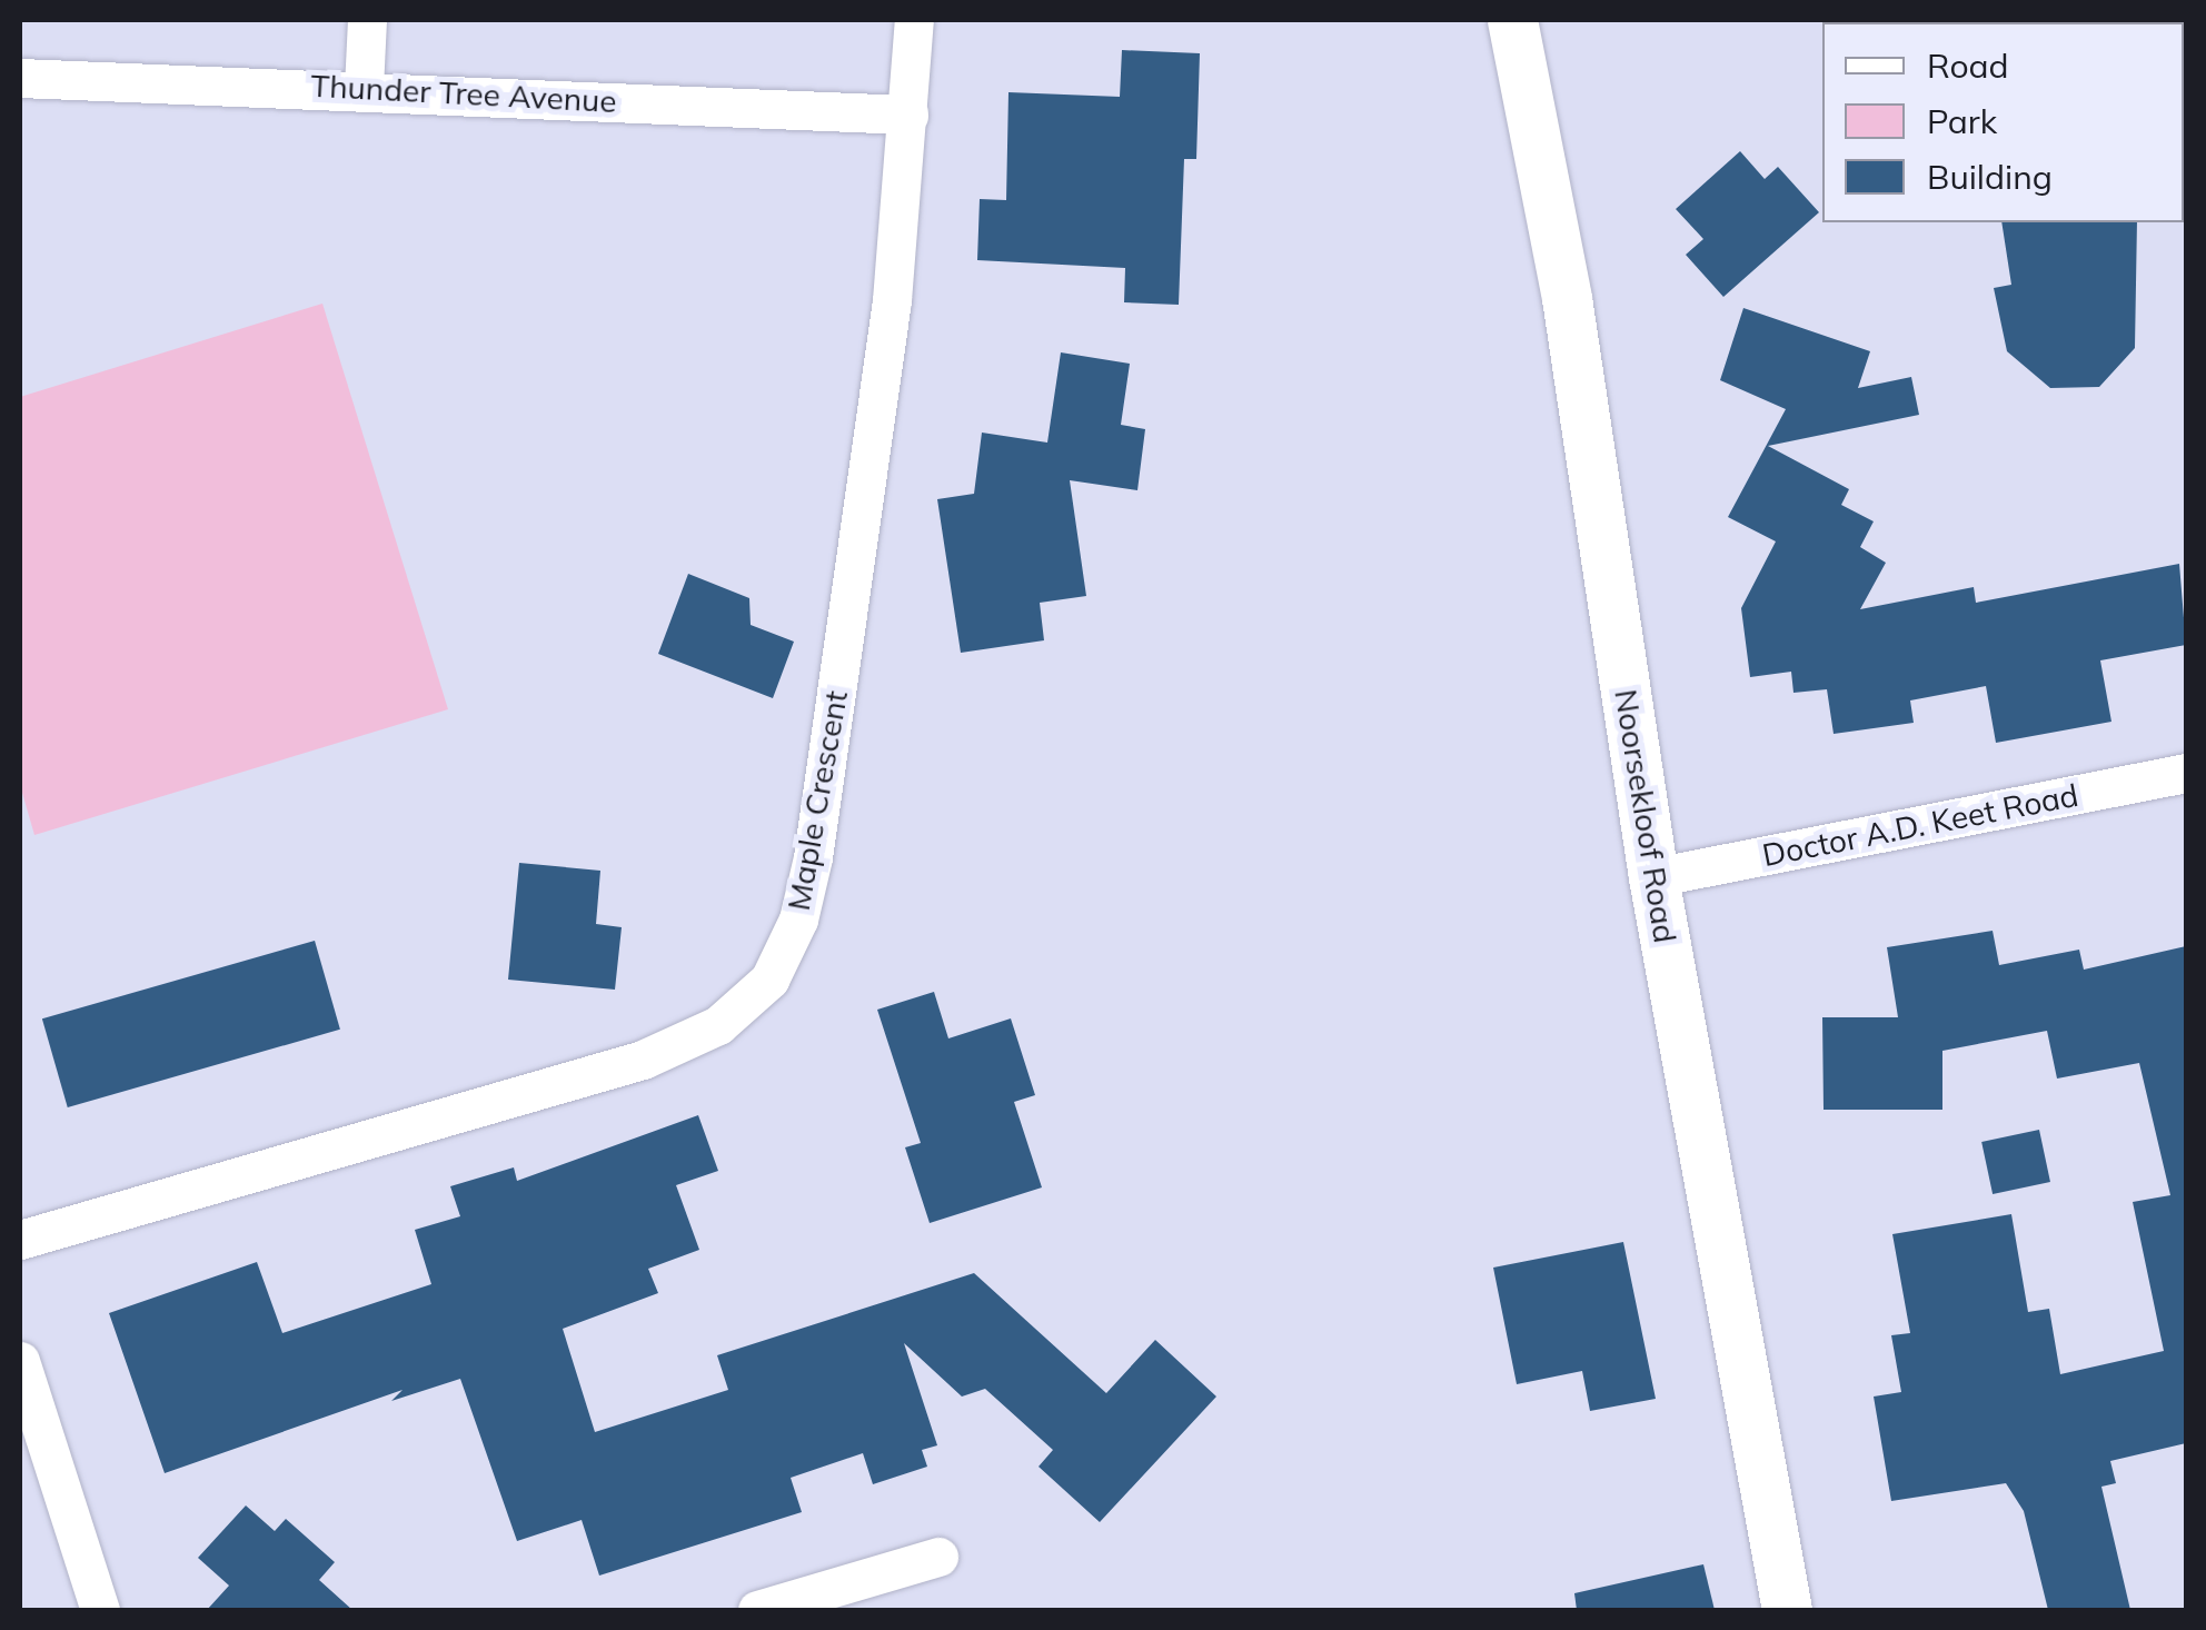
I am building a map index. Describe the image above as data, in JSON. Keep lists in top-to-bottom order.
{
  "streets": {
    "street": [
      "Thunder Tree Avenue",
      "Maple Crescent",
      "Noorsekloof Road",
      "Doctor A.D. Keet Road"
    ]
  },
  "crossings": [
    ["Thunder Tree Avenue", "Maple Crescent"],
    ["Noorsekloof Road", "Doctor A.D. Keet Road"]
  ],
  "legend": ["Road", "Park", "Building"]
}
